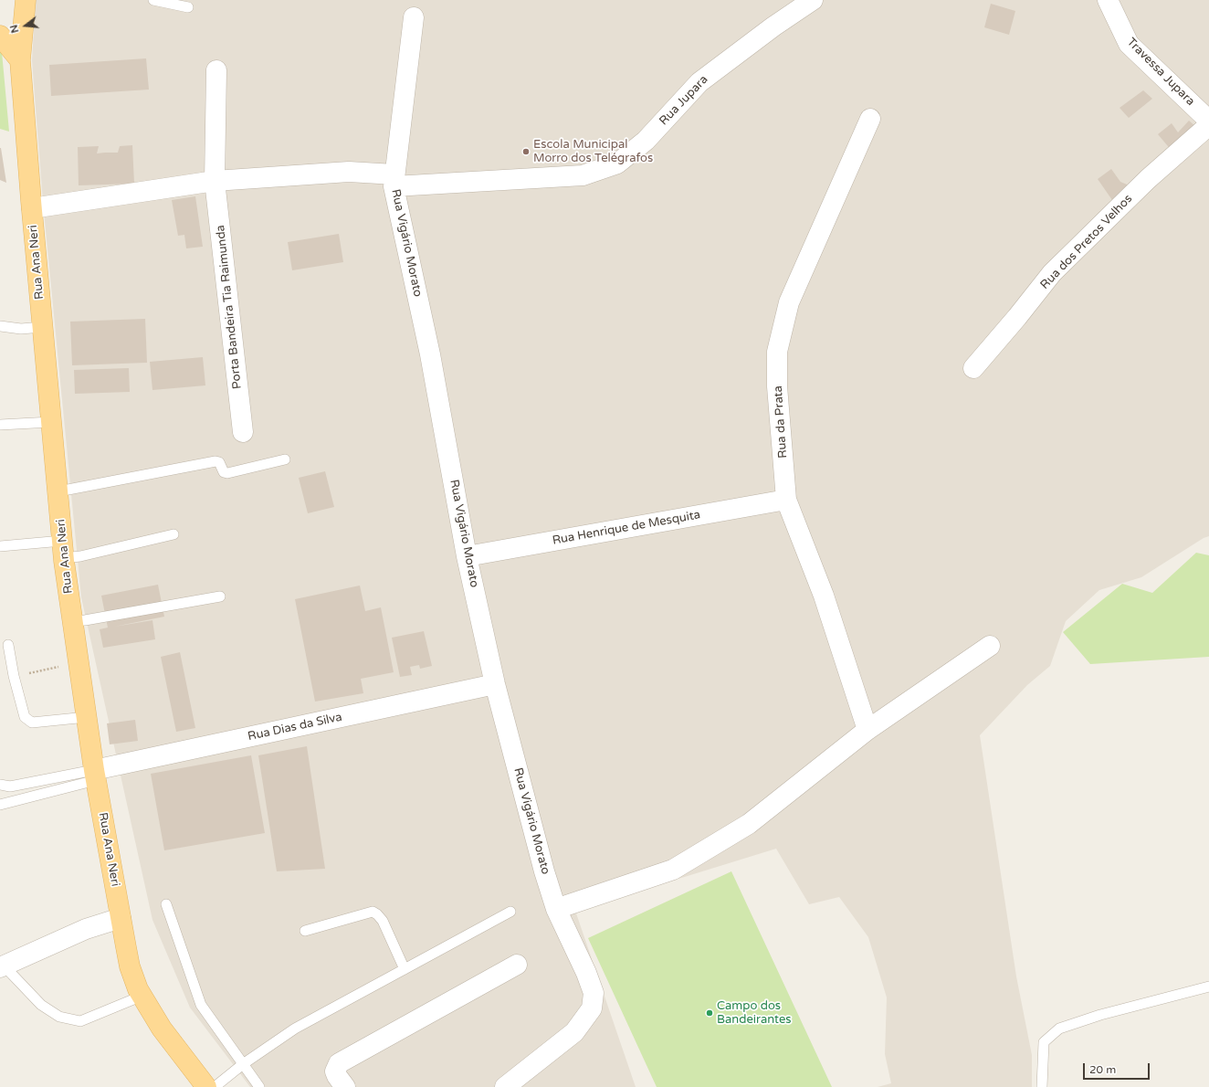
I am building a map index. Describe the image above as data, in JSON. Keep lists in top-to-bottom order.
{
  "streets": {
    "main road": ["Rua Ana Neri"],
    "street": [
      "Travessa Jupara",
      "Rua Jupara",
      "Rua dos Pretos Velhos",
      "Rua Vigário Morato",
      "Porta Bandeira Tia Raimunda",
      "Rua da Prata",
      "Rua Henrique de Mesquita",
      "Rua Dias da Silva"
    ]
  },
  "crossings": [
    ["Rua Jupara", "Rua Vigário Morato"],
    ["Rua Jupara", "Porta Bandeira Tia Raimunda"],
    ["Rua Vigário Morato", "Rua Henrique de Mesquita"],
    ["Rua Vigário Morato", "Rua Dias da Silva"],
    ["Rua Ana Neri", "Rua Dias da Silva"],
    ["Rua da Prata", "Rua Henrique de Mesquita"]
  ],
  "places": ["Escola Municipal Morro dos Telégrafos", "Campo dos Bandeirantes"],
  "scale_bar": "20 m",
  "north": "left"
}
